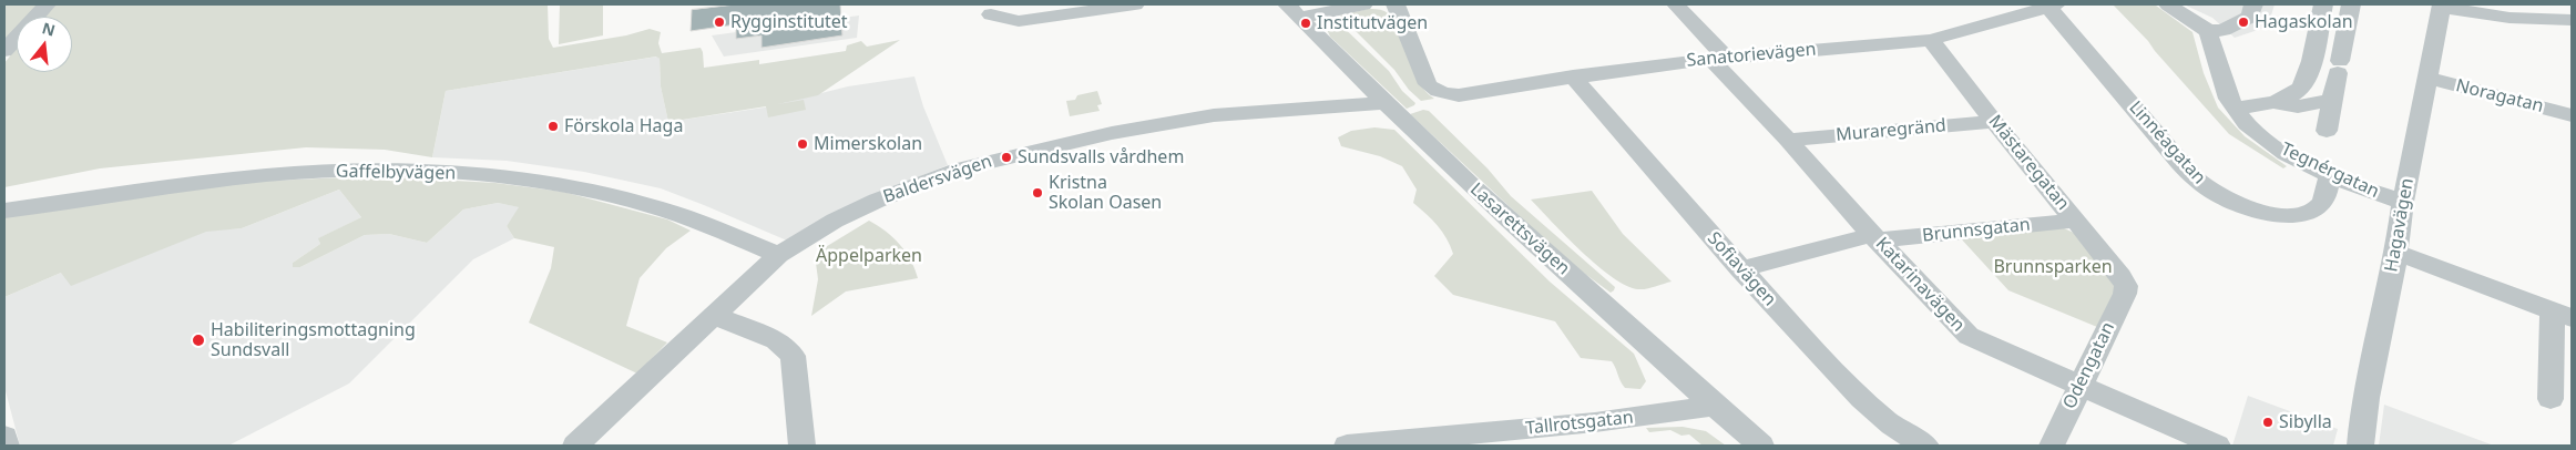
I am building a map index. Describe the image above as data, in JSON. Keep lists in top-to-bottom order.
{
  "streets": {
    "street": [
      "Sanatorievägen",
      "Noragatan",
      "Muraregränd",
      "Linnéagatan",
      "Mästaregatan",
      "Tegnérgatan",
      "Gaffelbyvägen",
      "Baldersvägen",
      "Hagavägen",
      "Lasarettsvägen",
      "Brunnsgatan",
      "Sofiavägen",
      "Katarinavägen",
      "Odengatan",
      "Tallrotsgatan"
    ]
  },
  "crossings": [
    ["Sanatorievägen", "Linnéagatan"],
    ["Sanatorievägen", "Mästaregatan"],
    ["Sanatorievägen", "Sofiavägen"],
    ["Sanatorievägen", "Katarinavägen"],
    ["Noragatan", "Hagavägen"],
    ["Muraregränd", "Mästaregatan"],
    ["Muraregränd", "Katarinavägen"],
    ["Linnéagatan", "Tegnérgatan"],
    ["Mästaregatan", "Brunnsgatan"],
    ["Mästaregatan", "Odengatan"],
    ["Tegnérgatan", "Hagavägen"],
    ["Gaffelbyvägen", "Baldersvägen"],
    ["Baldersvägen", "Lasarettsvägen"],
    ["Lasarettsvägen", "Tallrotsgatan"],
    ["Brunnsgatan", "Sofiavägen"],
    ["Brunnsgatan", "Katarinavägen"],
    ["Katarinavägen", "Odengatan"]
  ],
  "parks": ["Äppelparken", "Brunnsparken"],
  "places": [
    "Rygginstitutet",
    "Hagaskolan",
    "Institutvägen",
    "Förskola Haga",
    "Mimerskolan",
    "Sundsvalls vårdhem",
    "Kristna Skolan Oasen",
    "Habiliteringsmottagning Sundsvall",
    "Sibylla"
  ],
  "north": "top"
}
